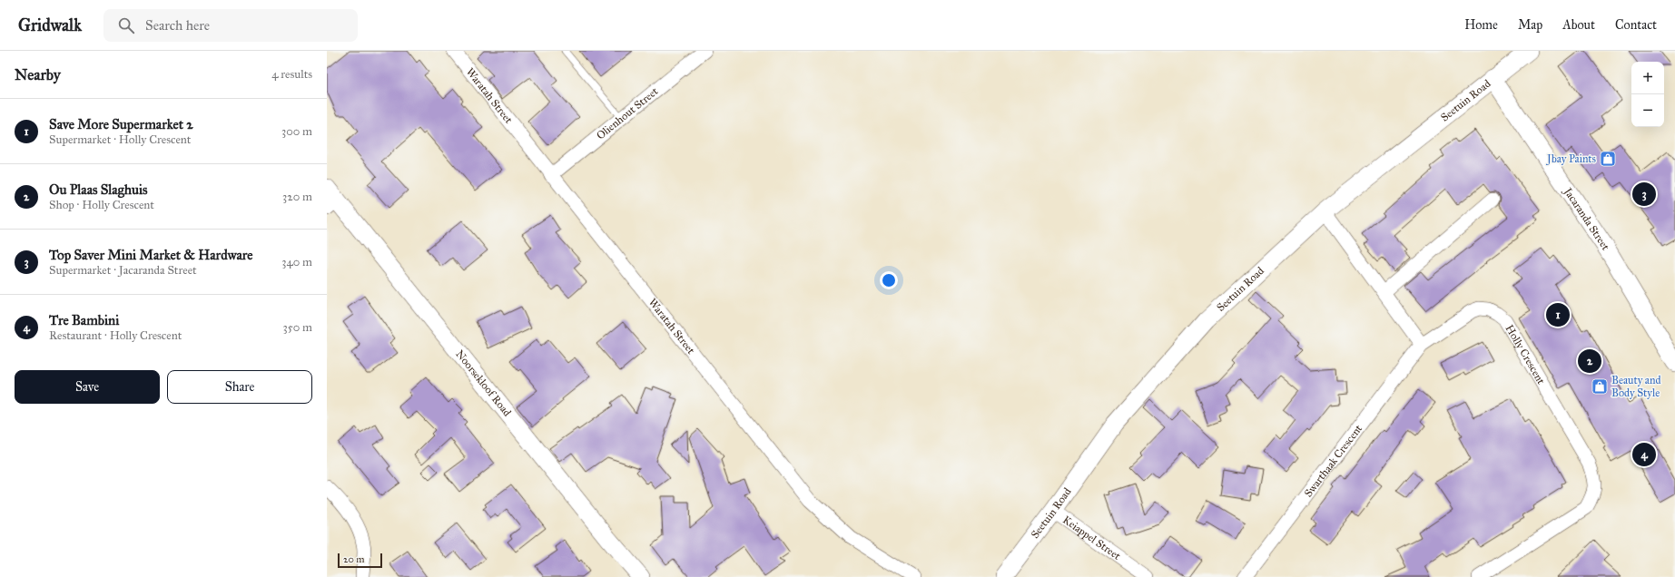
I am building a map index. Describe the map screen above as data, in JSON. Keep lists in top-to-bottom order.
{
  "streets": {
    "street": [
      "Waratah Street",
      "Seetuin Road",
      "Olienhout Street",
      "Jacaranda Street",
      "Holly Crescent",
      "Noorsekloof Road",
      "Swarthaak Crescent",
      "Keiappel Street"
    ]
  },
  "crossings": [
    ["Waratah Street", "Olienhout Street"],
    ["Seetuin Road", "Jacaranda Street"],
    ["Seetuin Road", "Keiappel Street"],
    ["Holly Crescent", "Swarthaak Crescent"]
  ],
  "places": {
    "shop": ["Jbay Paints", "Beauty and Body Style"]
  },
  "scale_bar": "20 m",
  "page": {
    "header": "Gridwalk",
    "search": "Search here",
    "nav": [
      "Home",
      "Map",
      "About",
      "Contact"
    ],
    "heading": ["Nearby", "4 results"],
    "map_buttons": ["+", "−"],
    "list": [
      {
        "mark": "1",
        "name": "Save More Supermarket 2",
        "note": "Supermarket · Holly Crescent",
        "value": "300 m"
      },
      {
        "mark": "2",
        "name": "Ou Plaas Slaghuis",
        "note": "Shop · Holly Crescent",
        "value": "320 m"
      },
      {
        "mark": "3",
        "name": "Top Saver Mini Market & Hardware",
        "note": "Supermarket · Jacaranda Street",
        "value": "340 m"
      },
      {
        "mark": "4",
        "name": "Tre Bambini",
        "note": "Restaurant · Holly Crescent",
        "value": "350 m"
      }
    ],
    "pins": [
      "3",
      "1",
      "2",
      "4"
    ],
    "buttons": ["Save", "Share"],
    "scale": "20 m"
  }
}
